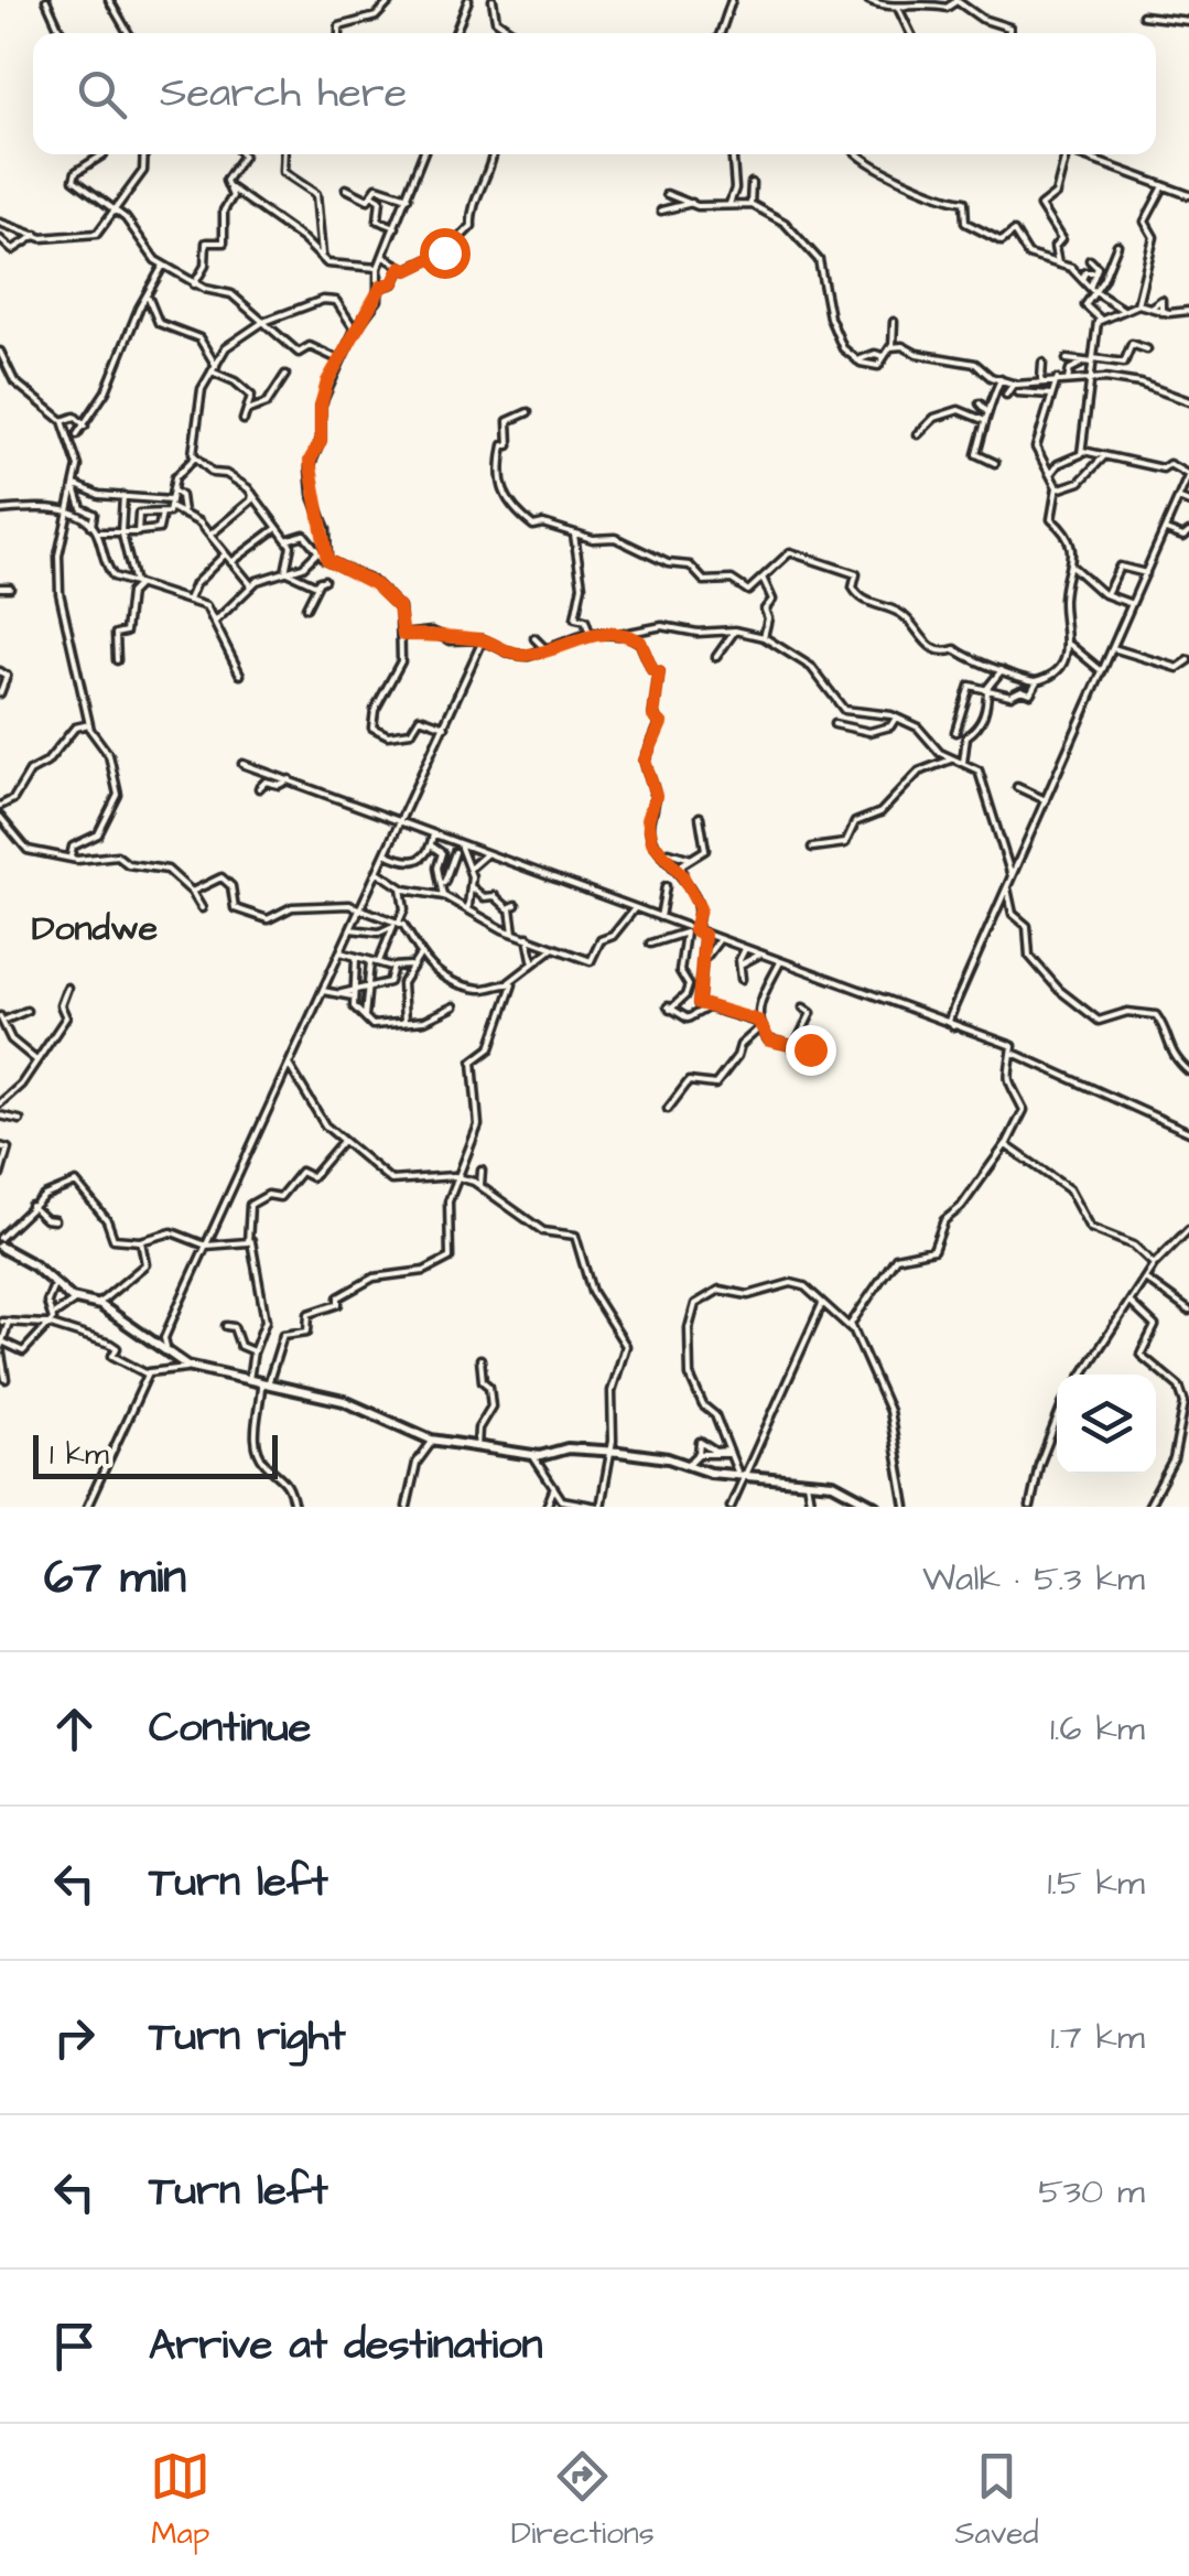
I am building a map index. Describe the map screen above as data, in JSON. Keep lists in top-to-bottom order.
{
  "districts": ["Dondwe"],
  "scale_bar": "1 km",
  "page": {
    "search": "Search here",
    "scale": "1 km",
    "heading": ["67 min", "Walk · 5.3 km"],
    "list": [
      ["Continue", "1.6 km"],
      ["Turn left", "1.5 km"],
      ["Turn right", "1.7 km"],
      ["Turn left", "530 m"],
      "Arrive at destination"
    ],
    "nav": ["Map", "Directions", "Saved"]
  }
}
